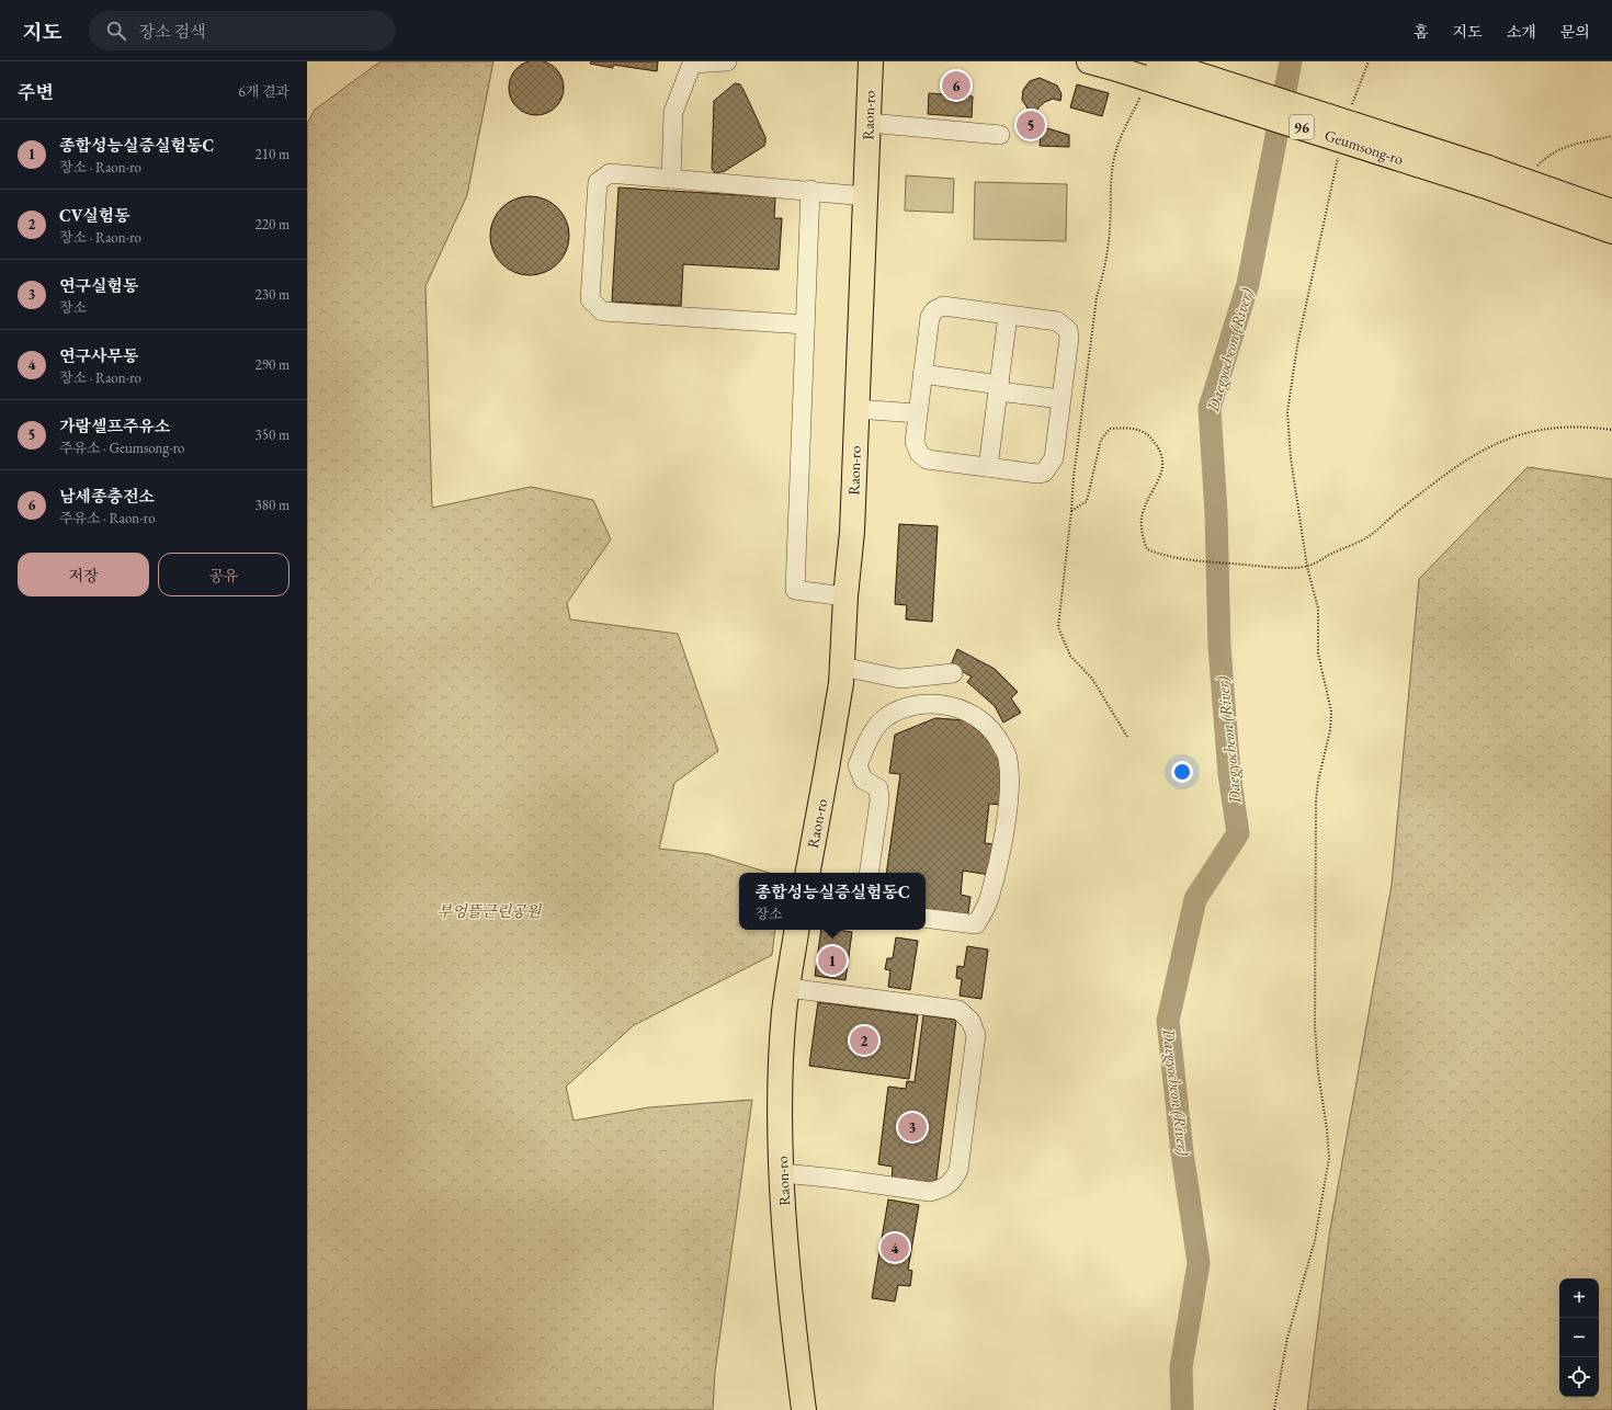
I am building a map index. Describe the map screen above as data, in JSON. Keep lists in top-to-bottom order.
{
  "streets": {
    "main road": ["Raon-ro", "96", "Geumsong-ro"]
  },
  "water": ["Daegyocheon (River)"],
  "parks": ["부엉뜰근린공원"],
  "page": {
    "header": "지도",
    "search": "장소 검색",
    "nav": [
      "홈",
      "지도",
      "소개",
      "문의"
    ],
    "heading": ["주변", "6개 결과"],
    "pins": [
      "6",
      "5",
      "1",
      "2",
      "3",
      "4"
    ],
    "list": [
      {
        "mark": "1",
        "name": "종합성능실증실험동C",
        "note": "장소 · Raon-ro",
        "value": "210 m"
      },
      {
        "mark": "2",
        "name": "CV실험동",
        "note": "장소 · Raon-ro",
        "value": "220 m"
      },
      {
        "mark": "3",
        "name": "연구실험동",
        "note": "장소",
        "value": "230 m"
      },
      {
        "mark": "4",
        "name": "연구사무동",
        "note": "장소 · Raon-ro",
        "value": "290 m"
      },
      {
        "mark": "5",
        "name": "가람셀프주유소",
        "note": "주유소 · Geumsong-ro",
        "value": "350 m"
      },
      {
        "mark": "6",
        "name": "남세종충전소",
        "note": "주유소 · Raon-ro",
        "value": "380 m"
      }
    ],
    "buttons": ["저장", "공유"],
    "popup": ["종합성능실증실험동C", "장소"],
    "map_buttons": ["+", "−"]
  }
}
